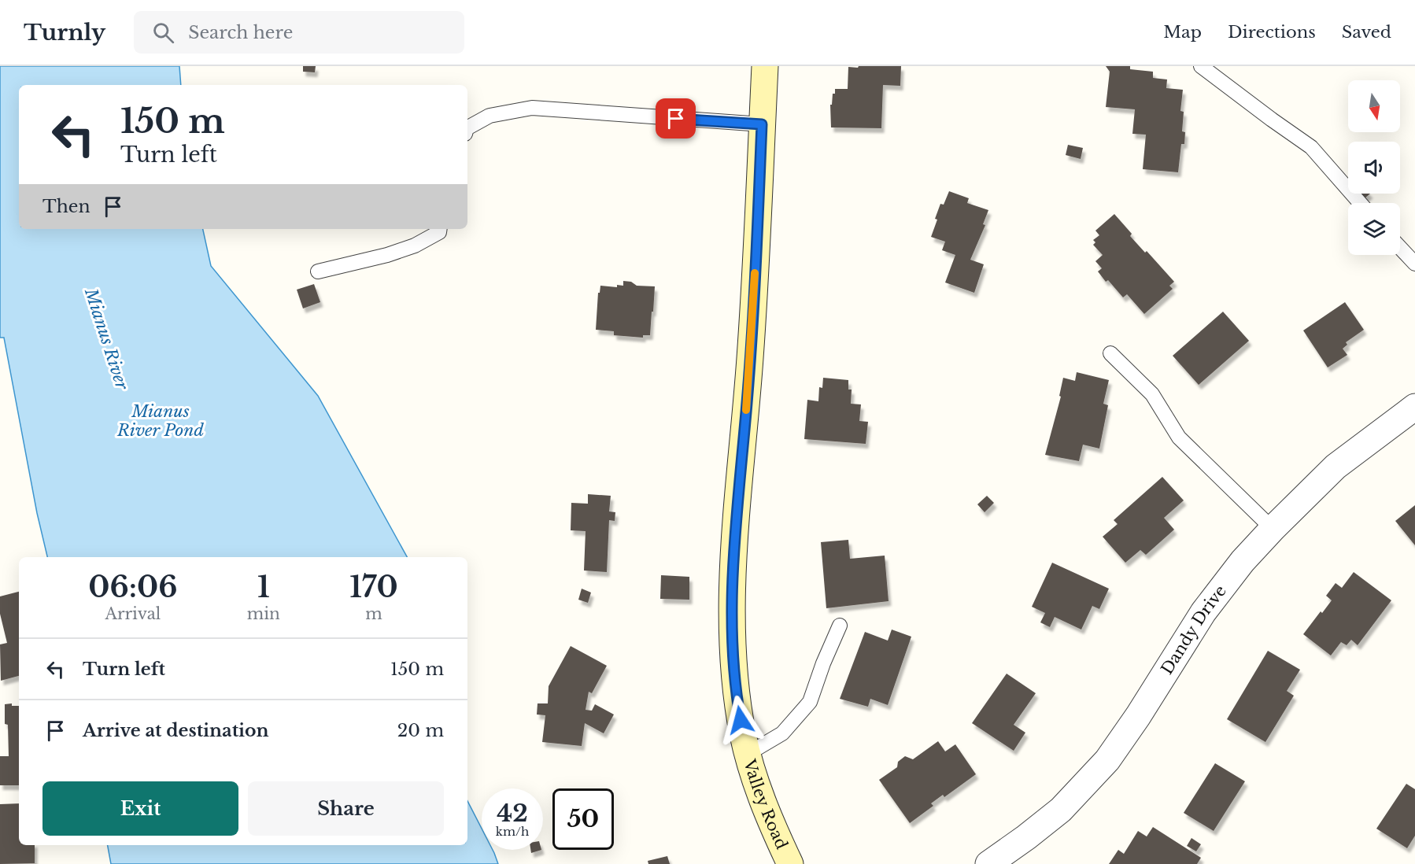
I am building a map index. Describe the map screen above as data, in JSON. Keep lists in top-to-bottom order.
{
  "streets": {
    "main road": ["Valley Road"],
    "street": ["Dandy Drive"]
  },
  "water": ["Mianus River", "Mianus River Pond"],
  "north": "bottom",
  "page": {
    "header": "Turnly",
    "search": "Search here",
    "nav": ["Map", "Directions", "Saved"],
    "turn": ["150 m", "Turn left"],
    "then": "Then",
    "eta": [
      "06:06",
      "Arrival",
      "1",
      "min",
      "170",
      "m"
    ],
    "list": [
      {
        "name": "Turn left",
        "value": "150 m"
      },
      {
        "name": "Arrive at destination",
        "value": "20 m"
      }
    ],
    "buttons": ["Exit", "Share"],
    "speed": "42 km/h",
    "limit": "50"
  }
}
